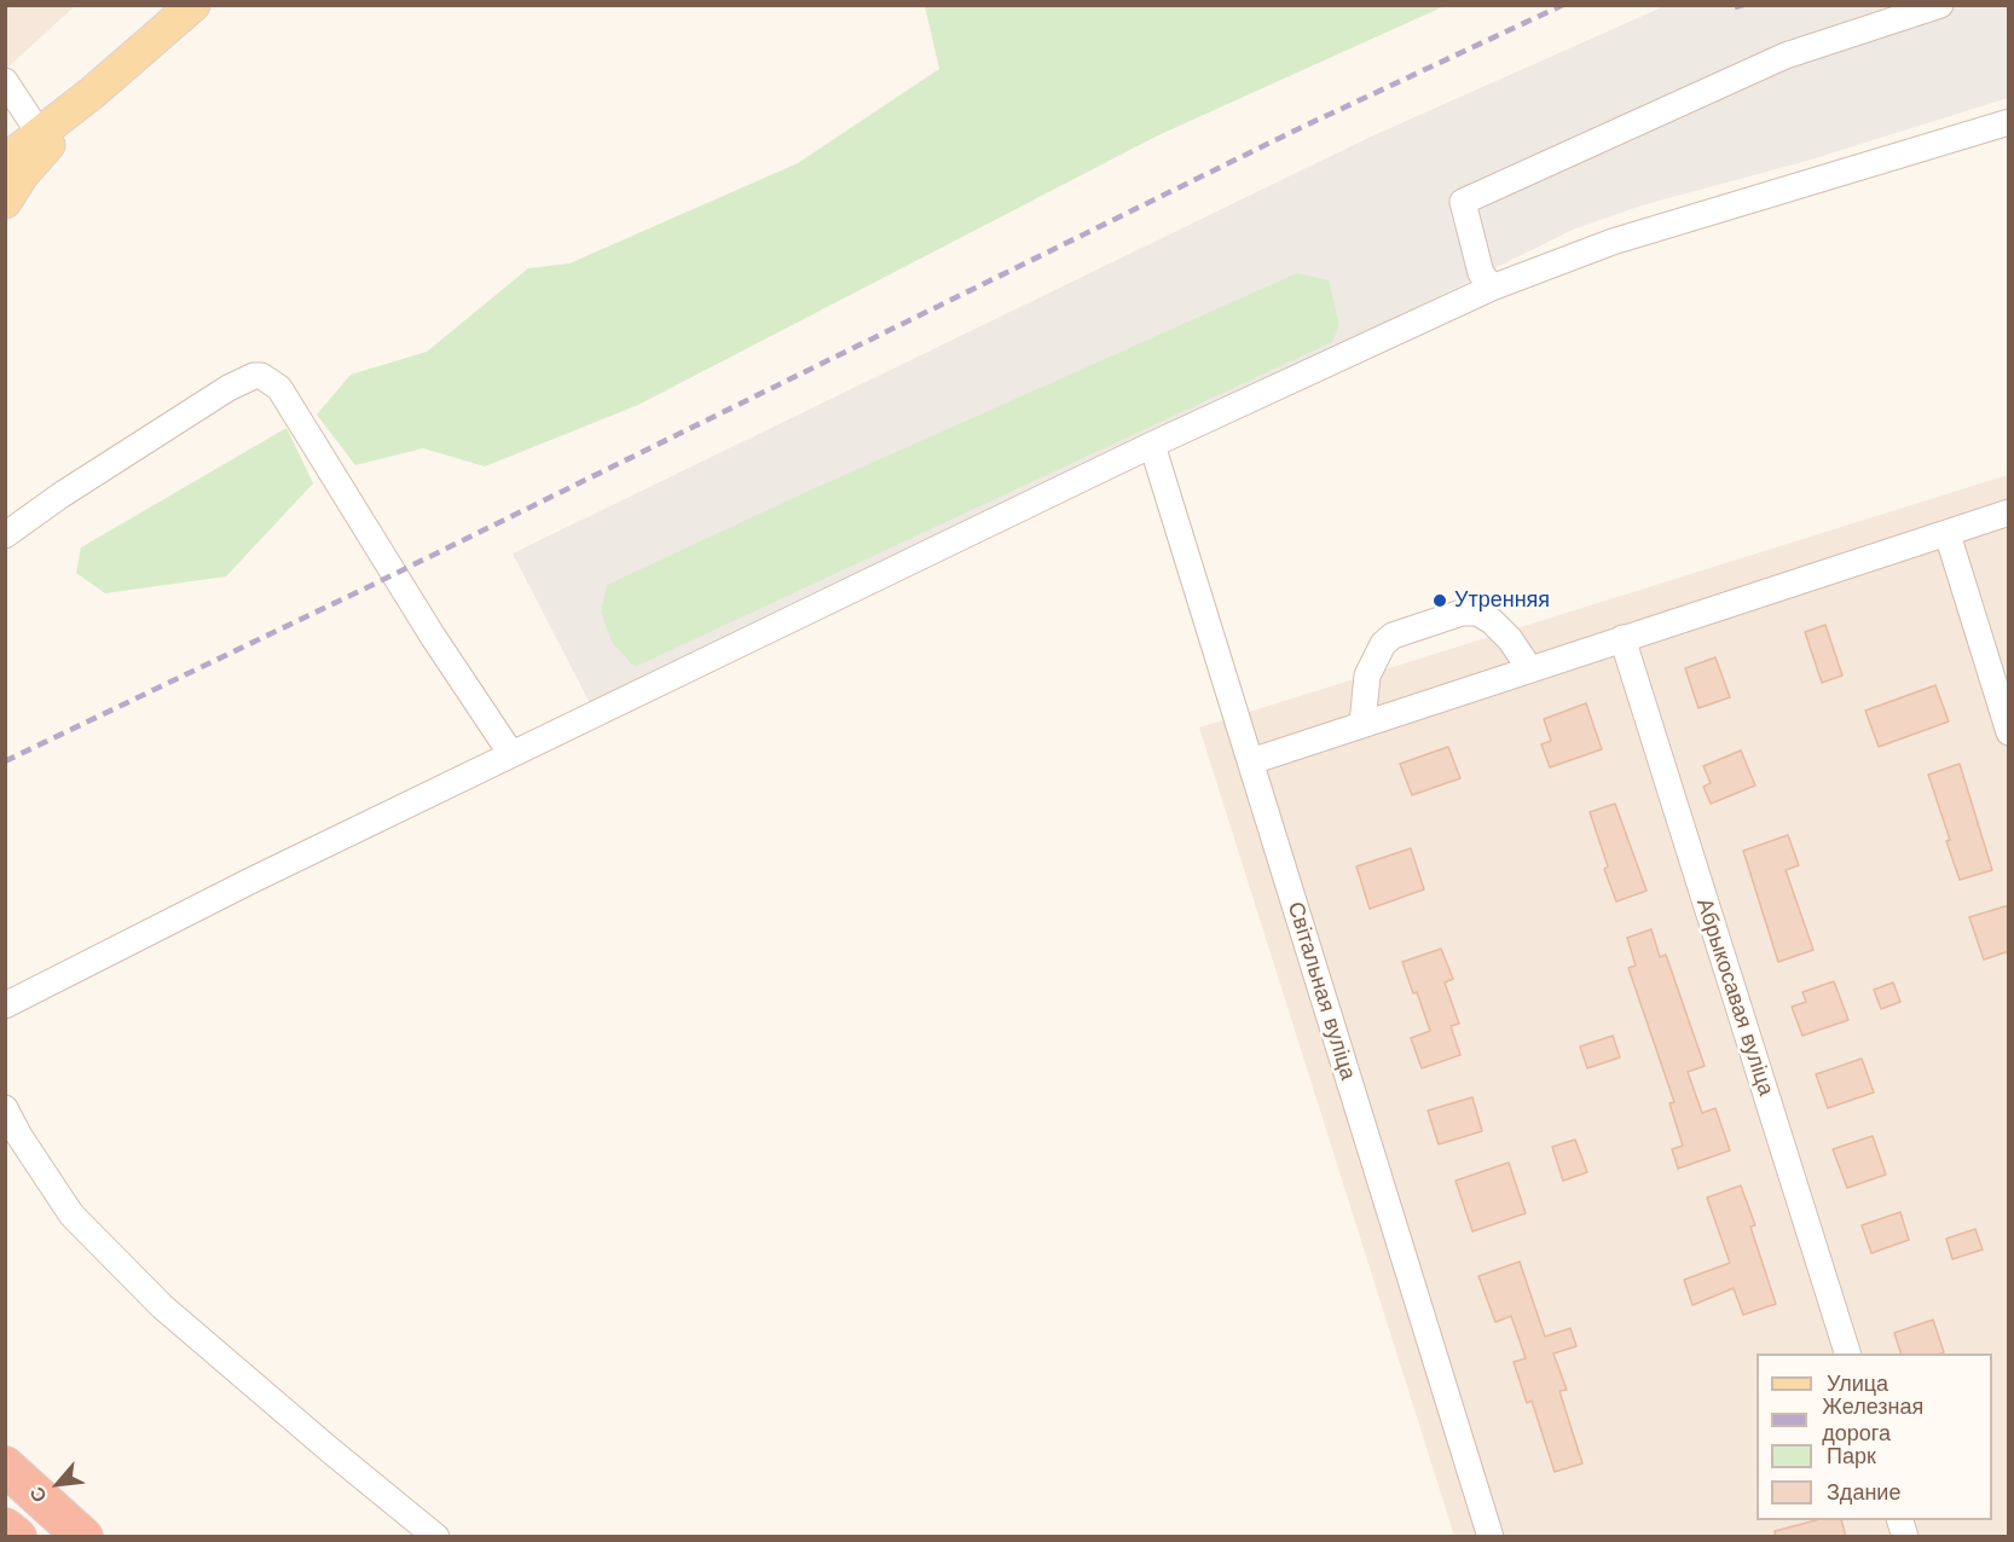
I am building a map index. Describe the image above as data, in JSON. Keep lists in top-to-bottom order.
{
  "streets": {
    "street": ["Світальная вуліца", "Абрыкосавая вуліца"]
  },
  "places": ["Утренняя"],
  "legend": [
    "Улица",
    "Железная дорога",
    "Парк",
    "Здание"
  ],
  "north": "bottom left"
}
